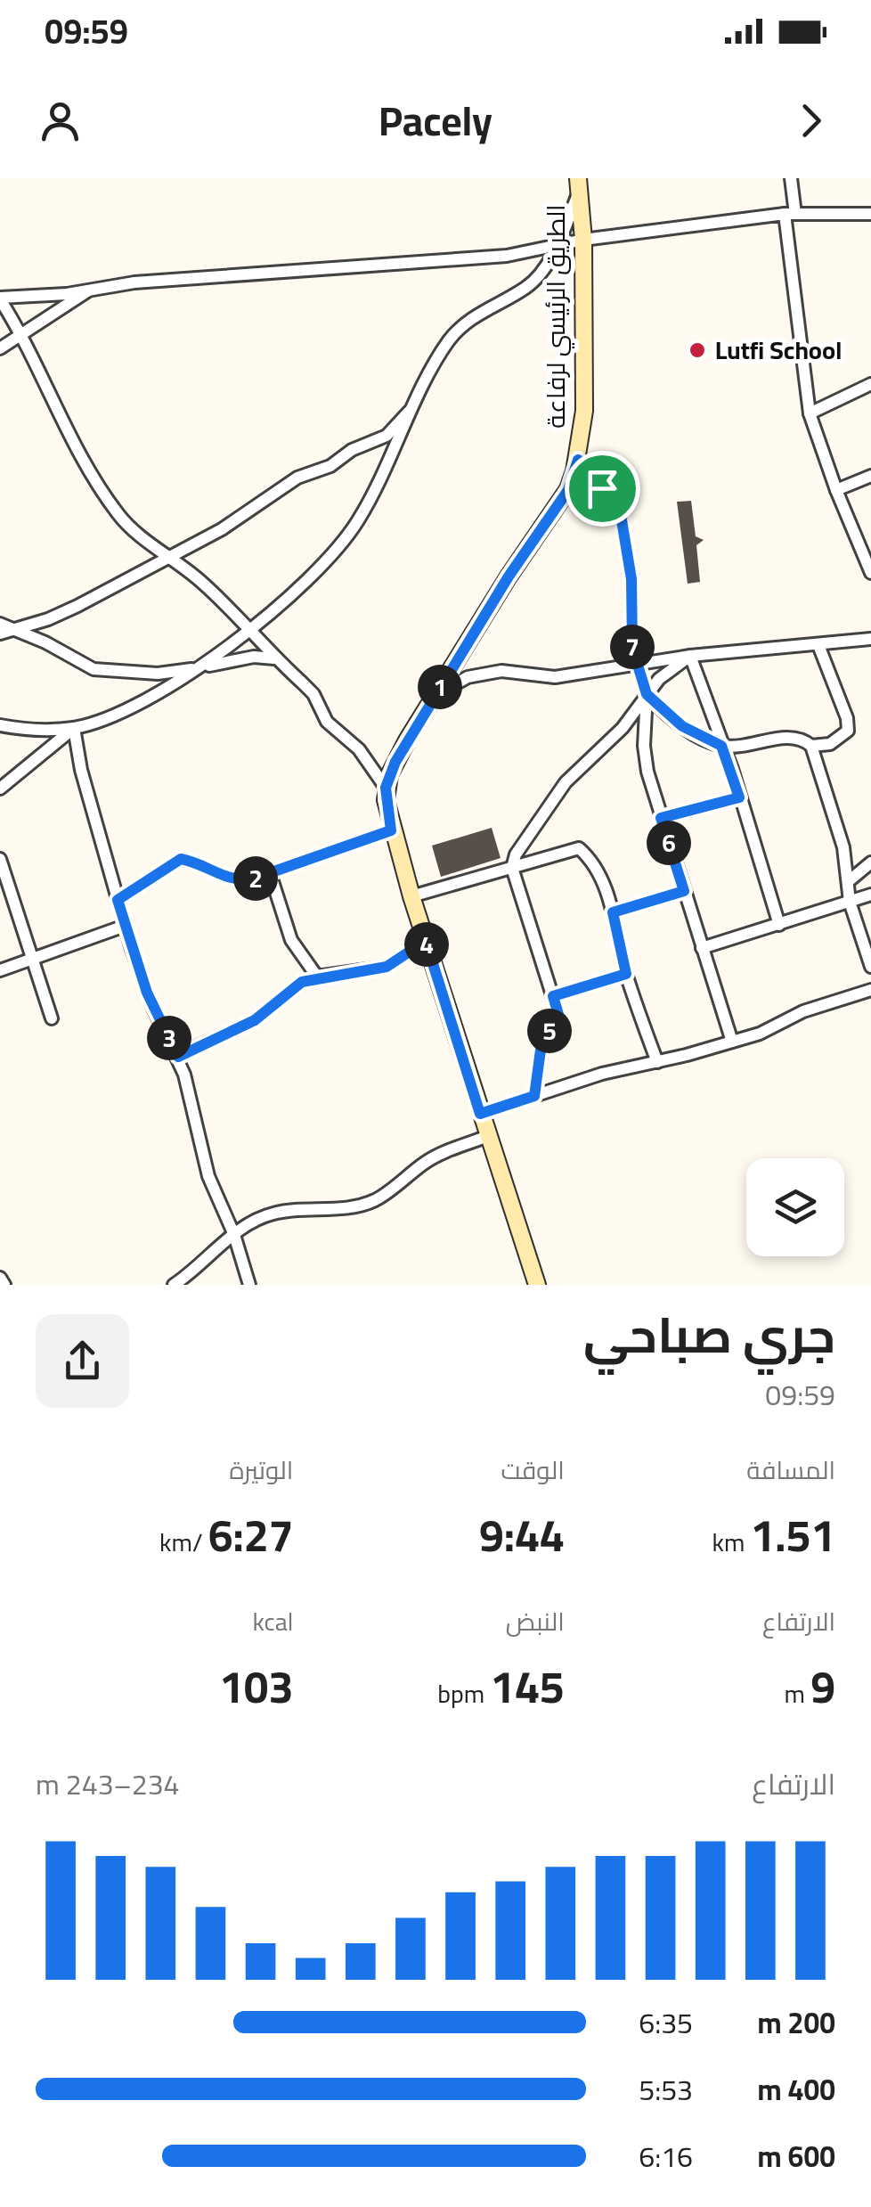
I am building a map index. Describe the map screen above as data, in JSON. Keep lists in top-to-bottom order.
{
  "streets": {
    "street": ["الطريق الرئيسي لرفاعة"]
  },
  "places": ["Lutfi School"],
  "page": {
    "status": "09:59",
    "header": "Pacely",
    "pins": [
      "7",
      "1",
      "6",
      "2",
      "4",
      "5",
      "3"
    ],
    "heading": ["جري صباحي", "09:59"],
    "stats": [
      ["المسافة", "1.51 km"],
      ["الوقت", "9:44"],
      ["الوتيرة", "6:27 /km"],
      ["الارتفاع", "9 m"],
      ["النبض", "145 bpm"],
      ["kcal", "103"]
    ],
    "chart": ["الارتفاع", "234–243 m"],
    "list": [
      {
        "name": "200 m",
        "note": "6:35"
      },
      {
        "name": "400 m",
        "note": "5:53"
      },
      {
        "name": "600 m",
        "note": "6:16"
      }
    ]
  }
}
